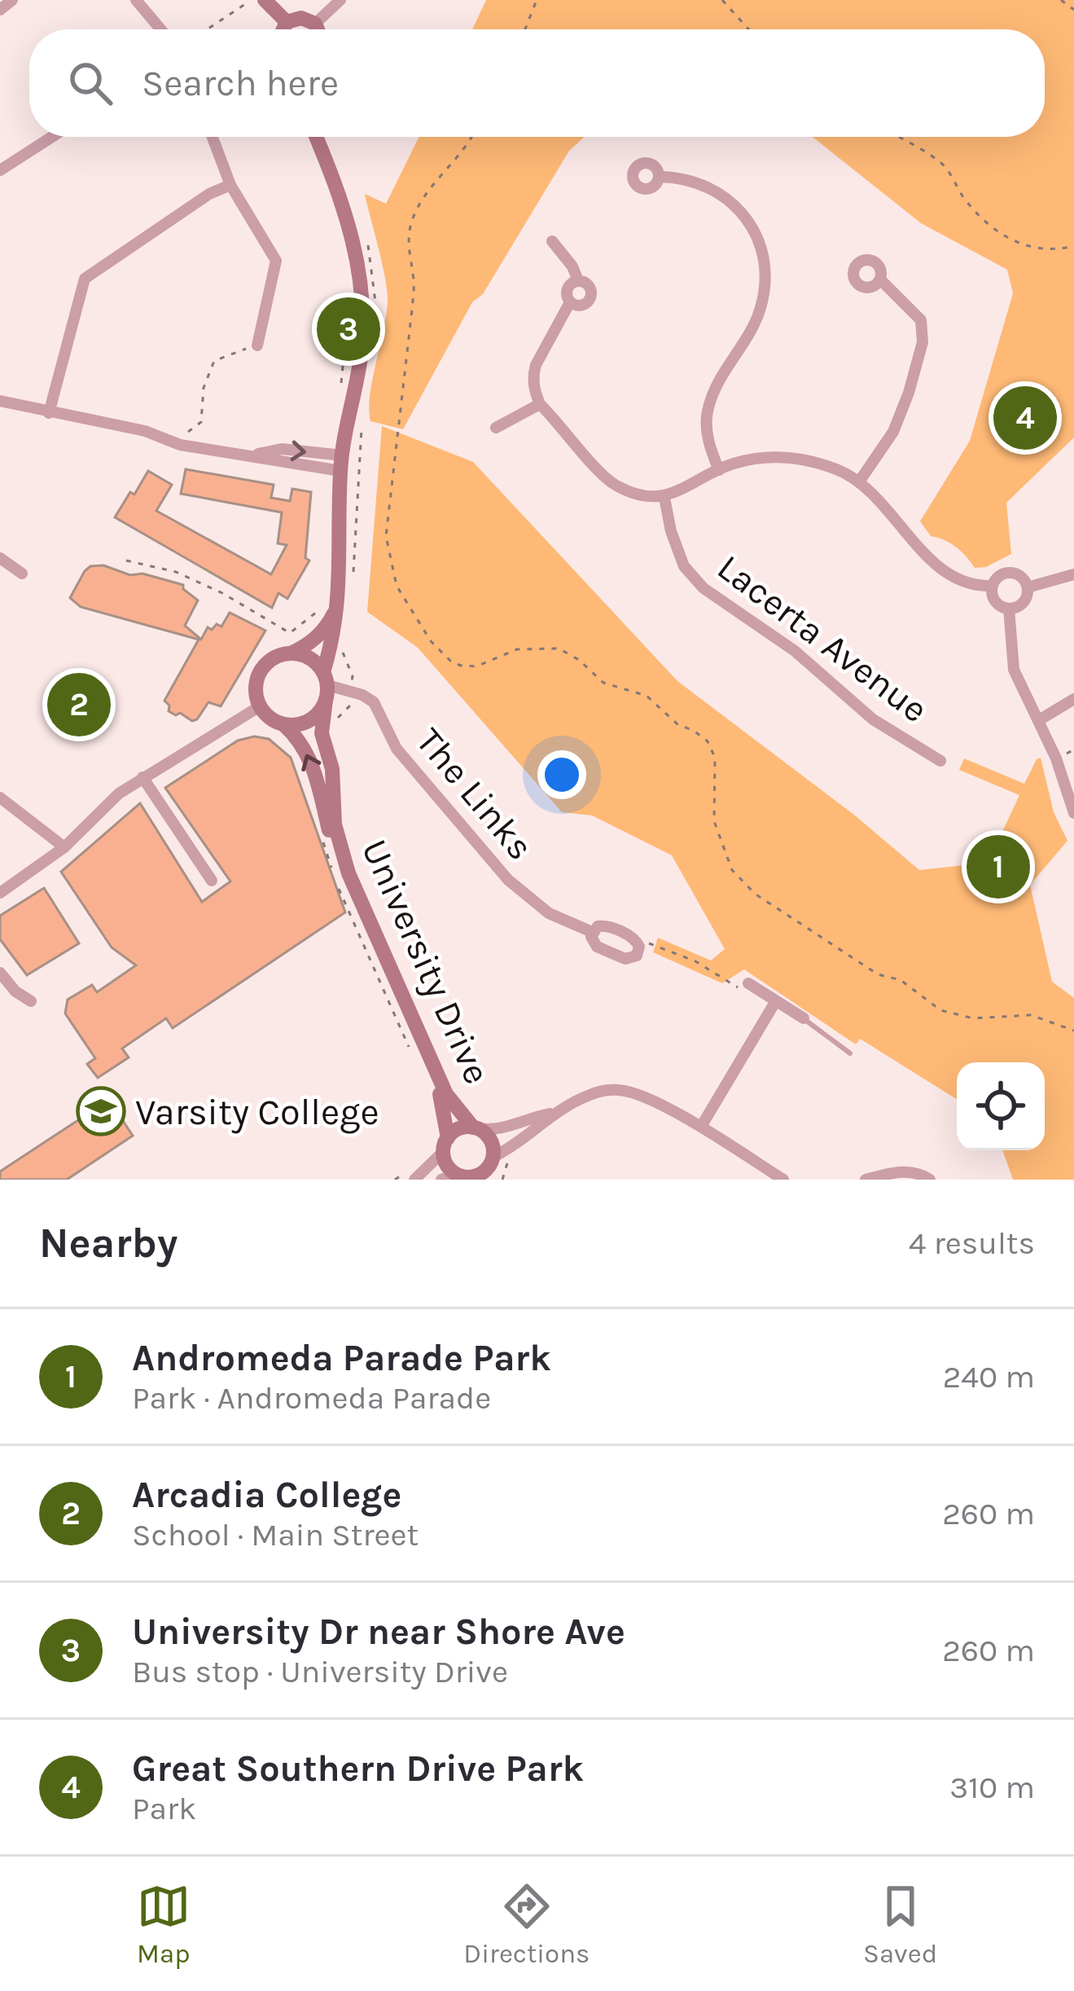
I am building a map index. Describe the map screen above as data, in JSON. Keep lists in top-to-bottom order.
{
  "streets": {
    "street": ["Lacerta Avenue", "The Links", "University Drive"]
  },
  "crossings": [
    ["The Links", "University Drive"]
  ],
  "places": {
    "school or university": ["Varsity College"]
  },
  "page": {
    "search": "Search here",
    "pins": [
      "3",
      "4",
      "2",
      "1"
    ],
    "heading": ["Nearby", "4 results"],
    "list": [
      {
        "mark": "1",
        "name": "Andromeda Parade Park",
        "note": "Park · Andromeda Parade",
        "value": "240 m"
      },
      {
        "mark": "2",
        "name": "Arcadia College",
        "note": "School · Main Street",
        "value": "260 m"
      },
      {
        "mark": "3",
        "name": "University Dr near Shore Ave",
        "note": "Bus stop · University Drive",
        "value": "260 m"
      },
      {
        "mark": "4",
        "name": "Great Southern Drive Park",
        "note": "Park",
        "value": "310 m"
      }
    ],
    "nav": ["Map", "Directions", "Saved"]
  }
}
